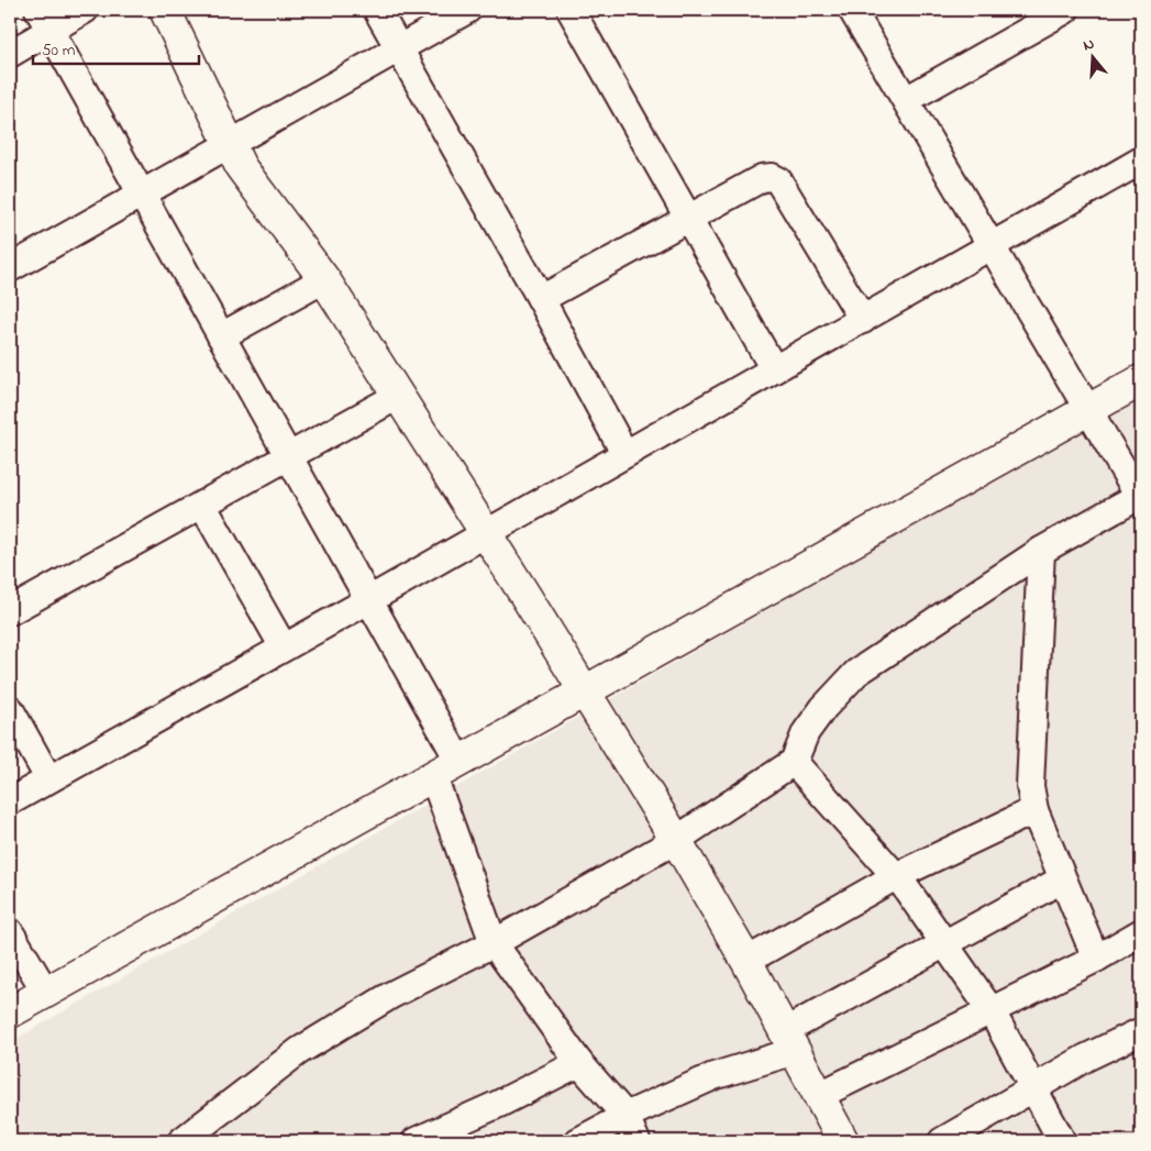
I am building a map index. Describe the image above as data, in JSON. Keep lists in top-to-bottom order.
{
  "scale_bar": "50 m",
  "north": "top"
}
